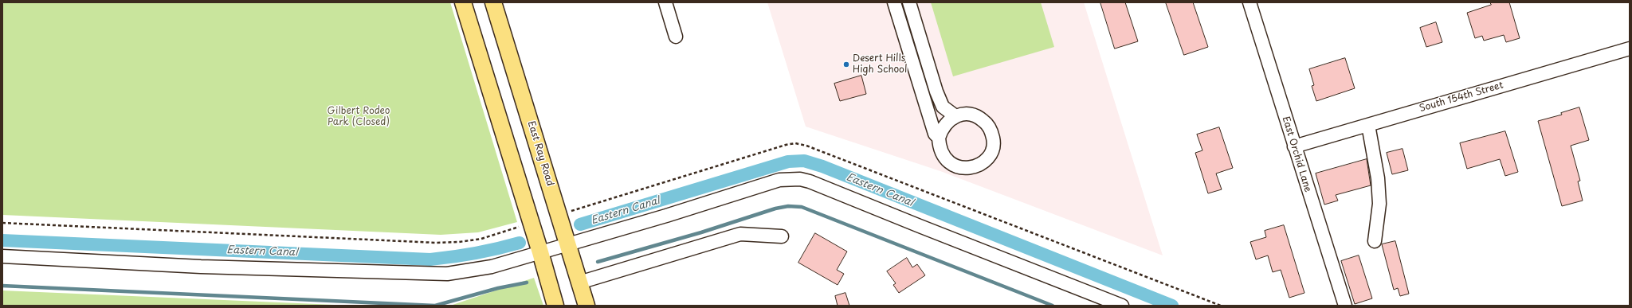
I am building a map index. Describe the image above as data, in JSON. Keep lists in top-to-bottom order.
{
  "streets": {
    "main road": ["East Ray Road"],
    "street": ["South 154th Street", "East Orchid Lane"]
  },
  "crossings": [
    ["South 154th Street", "East Orchid Lane"]
  ],
  "water": ["Eastern Canal"],
  "parks": ["Gilbert Rodeo Park (Closed)"],
  "places": ["Desert Hills High School"]
}
